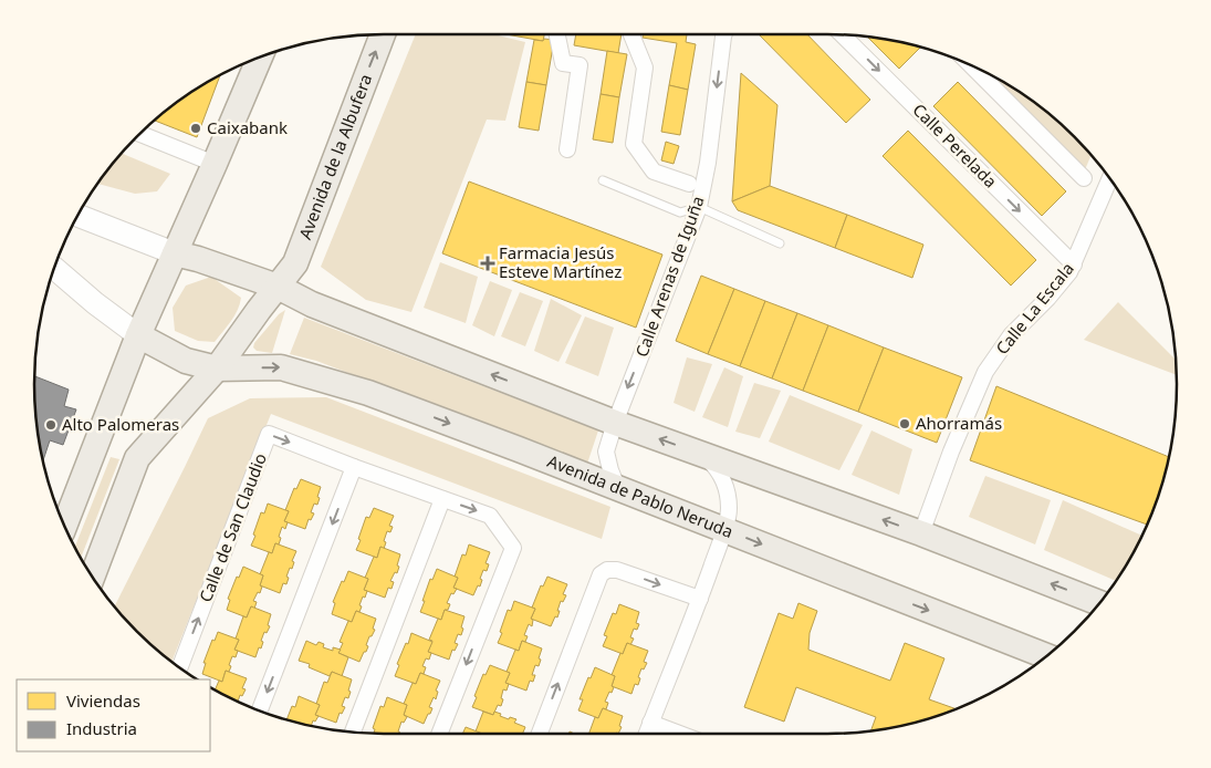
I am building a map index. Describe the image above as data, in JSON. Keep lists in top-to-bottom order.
{
  "streets": {
    "main road": ["Avenida de la Albufera", "Avenida de Pablo Neruda"],
    "street": [
      "Calle Perelada",
      "Calle Arenas de Iguña",
      "Calle La Escala",
      "Calle de San Claudio"
    ]
  },
  "crossings": [
    ["Calle Perelada", "Calle La Escala"],
    ["Calle Arenas de Iguña", "Avenida de Pablo Neruda"]
  ],
  "one_way": ["Calle Arenas de Iguña"],
  "places": {
    "other": ["Caixabank", "Ahorramás", "Alto Palomeras"],
    "health": ["Farmacia Jesús Esteve Martínez"]
  },
  "legend": ["Viviendas", "Industria"]
}
